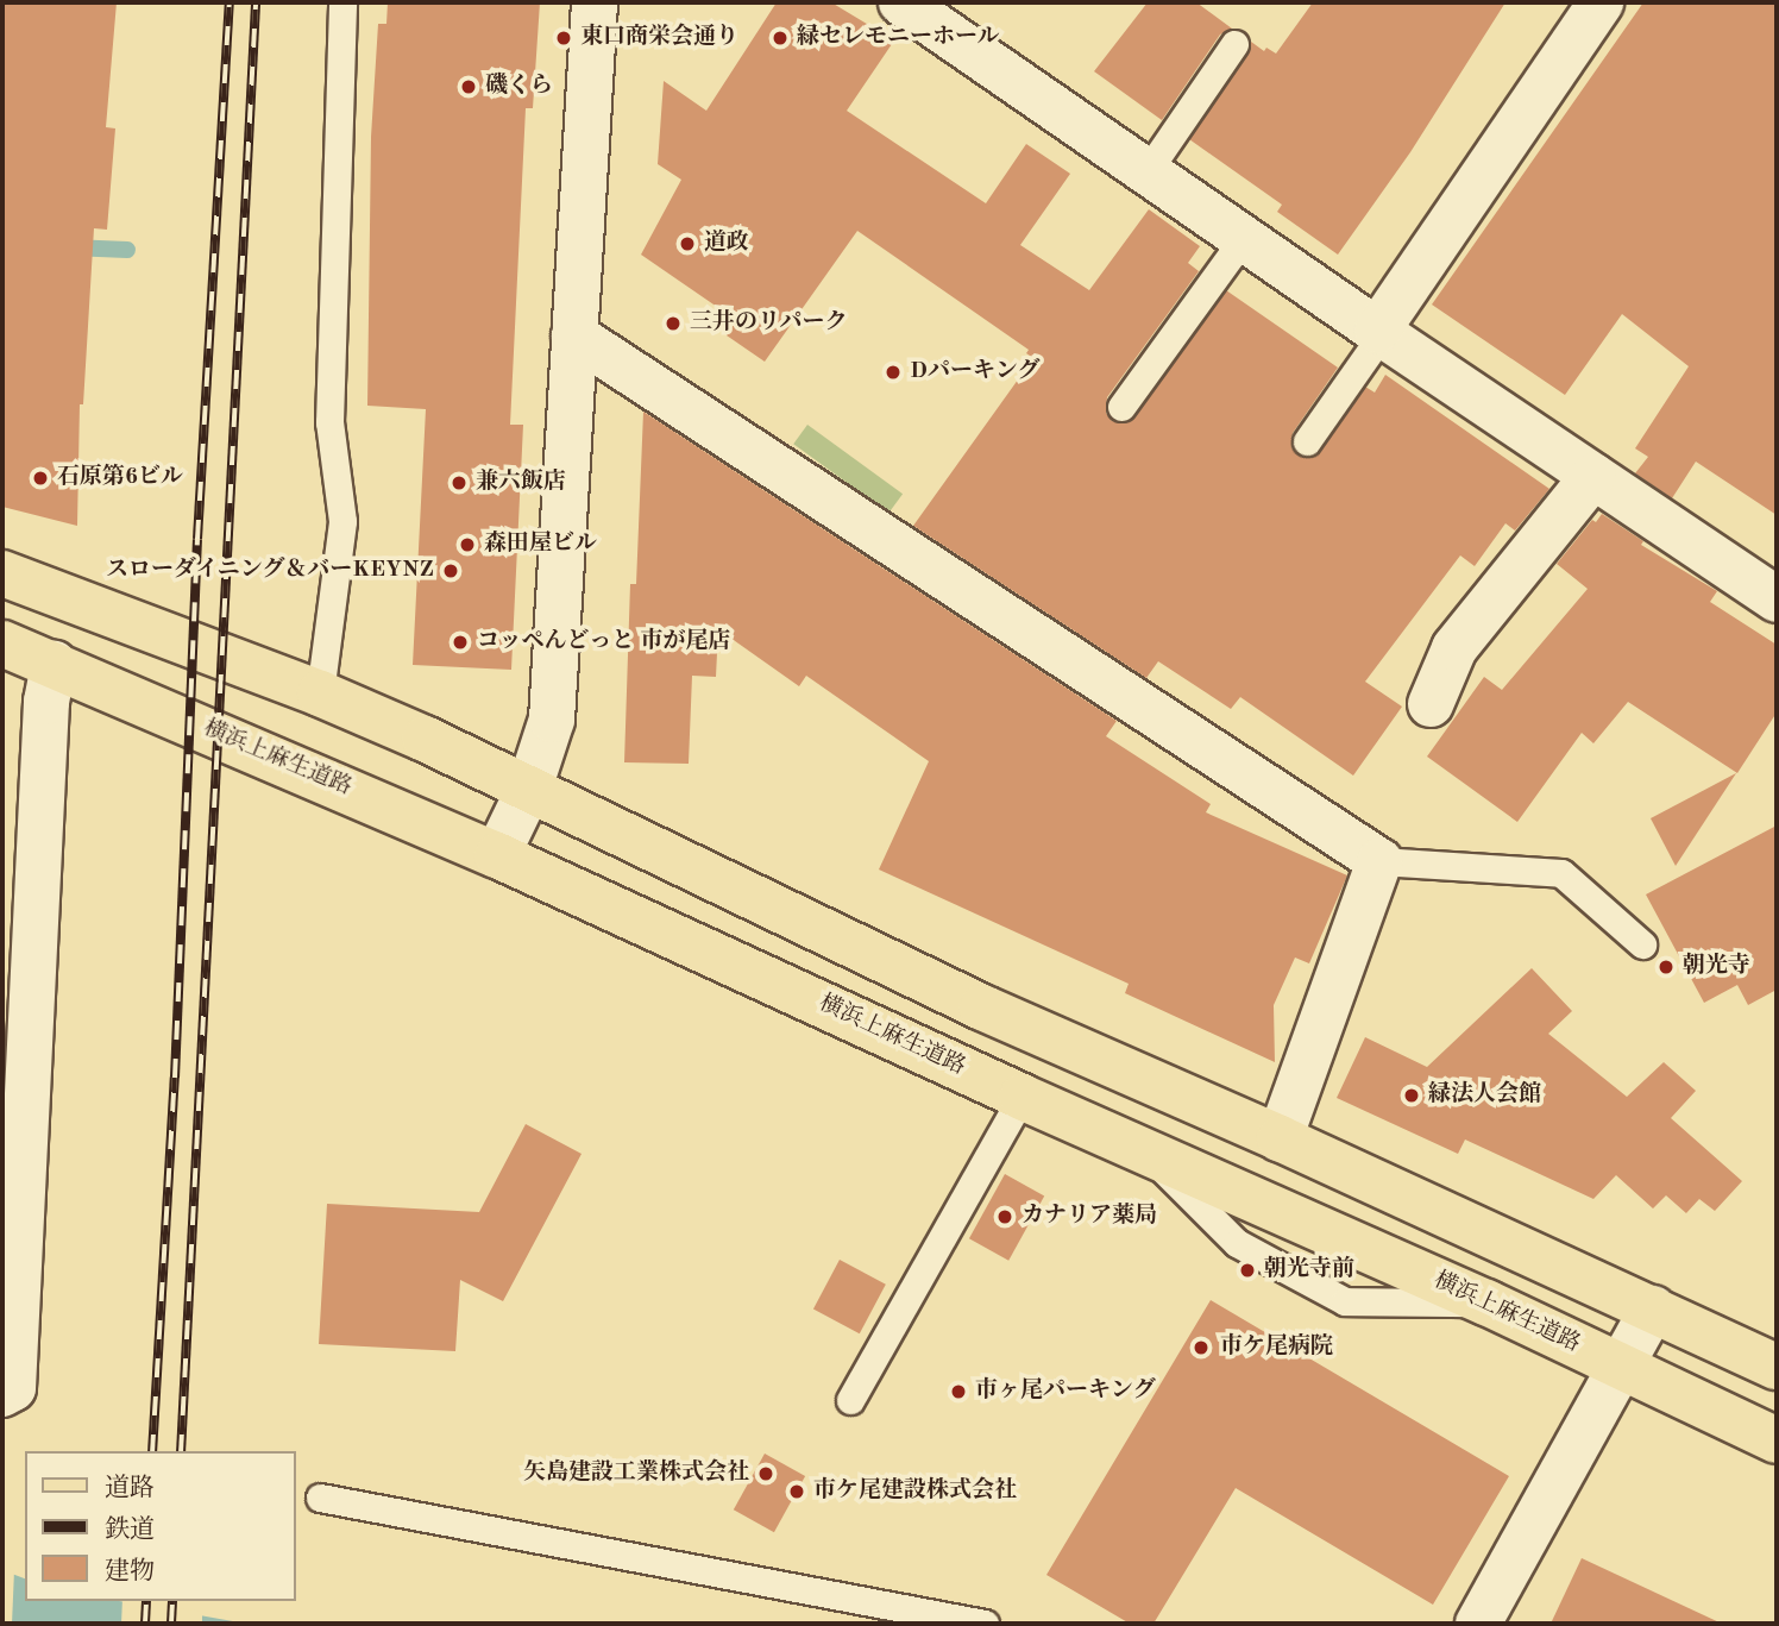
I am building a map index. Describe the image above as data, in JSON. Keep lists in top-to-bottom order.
{
  "streets": {
    "main road": ["横浜上麻生道路"]
  },
  "places": [
    "東口商栄会通り",
    "緑セレモニーホール",
    "磯くら",
    "道政",
    "三井のリパーク",
    "Dパーキング",
    "石原第6ビル",
    "兼六飯店",
    "森田屋ビル",
    "スローダイニング＆バーKEYNZ",
    "コッペんどっと 市が尾店",
    "朝光寺",
    "緑法人会館",
    "カナリア薬局",
    "朝光寺前",
    "市ケ尾病院",
    "市ヶ尾パーキング",
    "矢島建設工業株式会社",
    "市ケ尾建設株式会社"
  ],
  "legend": ["道路", "鉄道", "建物"]
}
